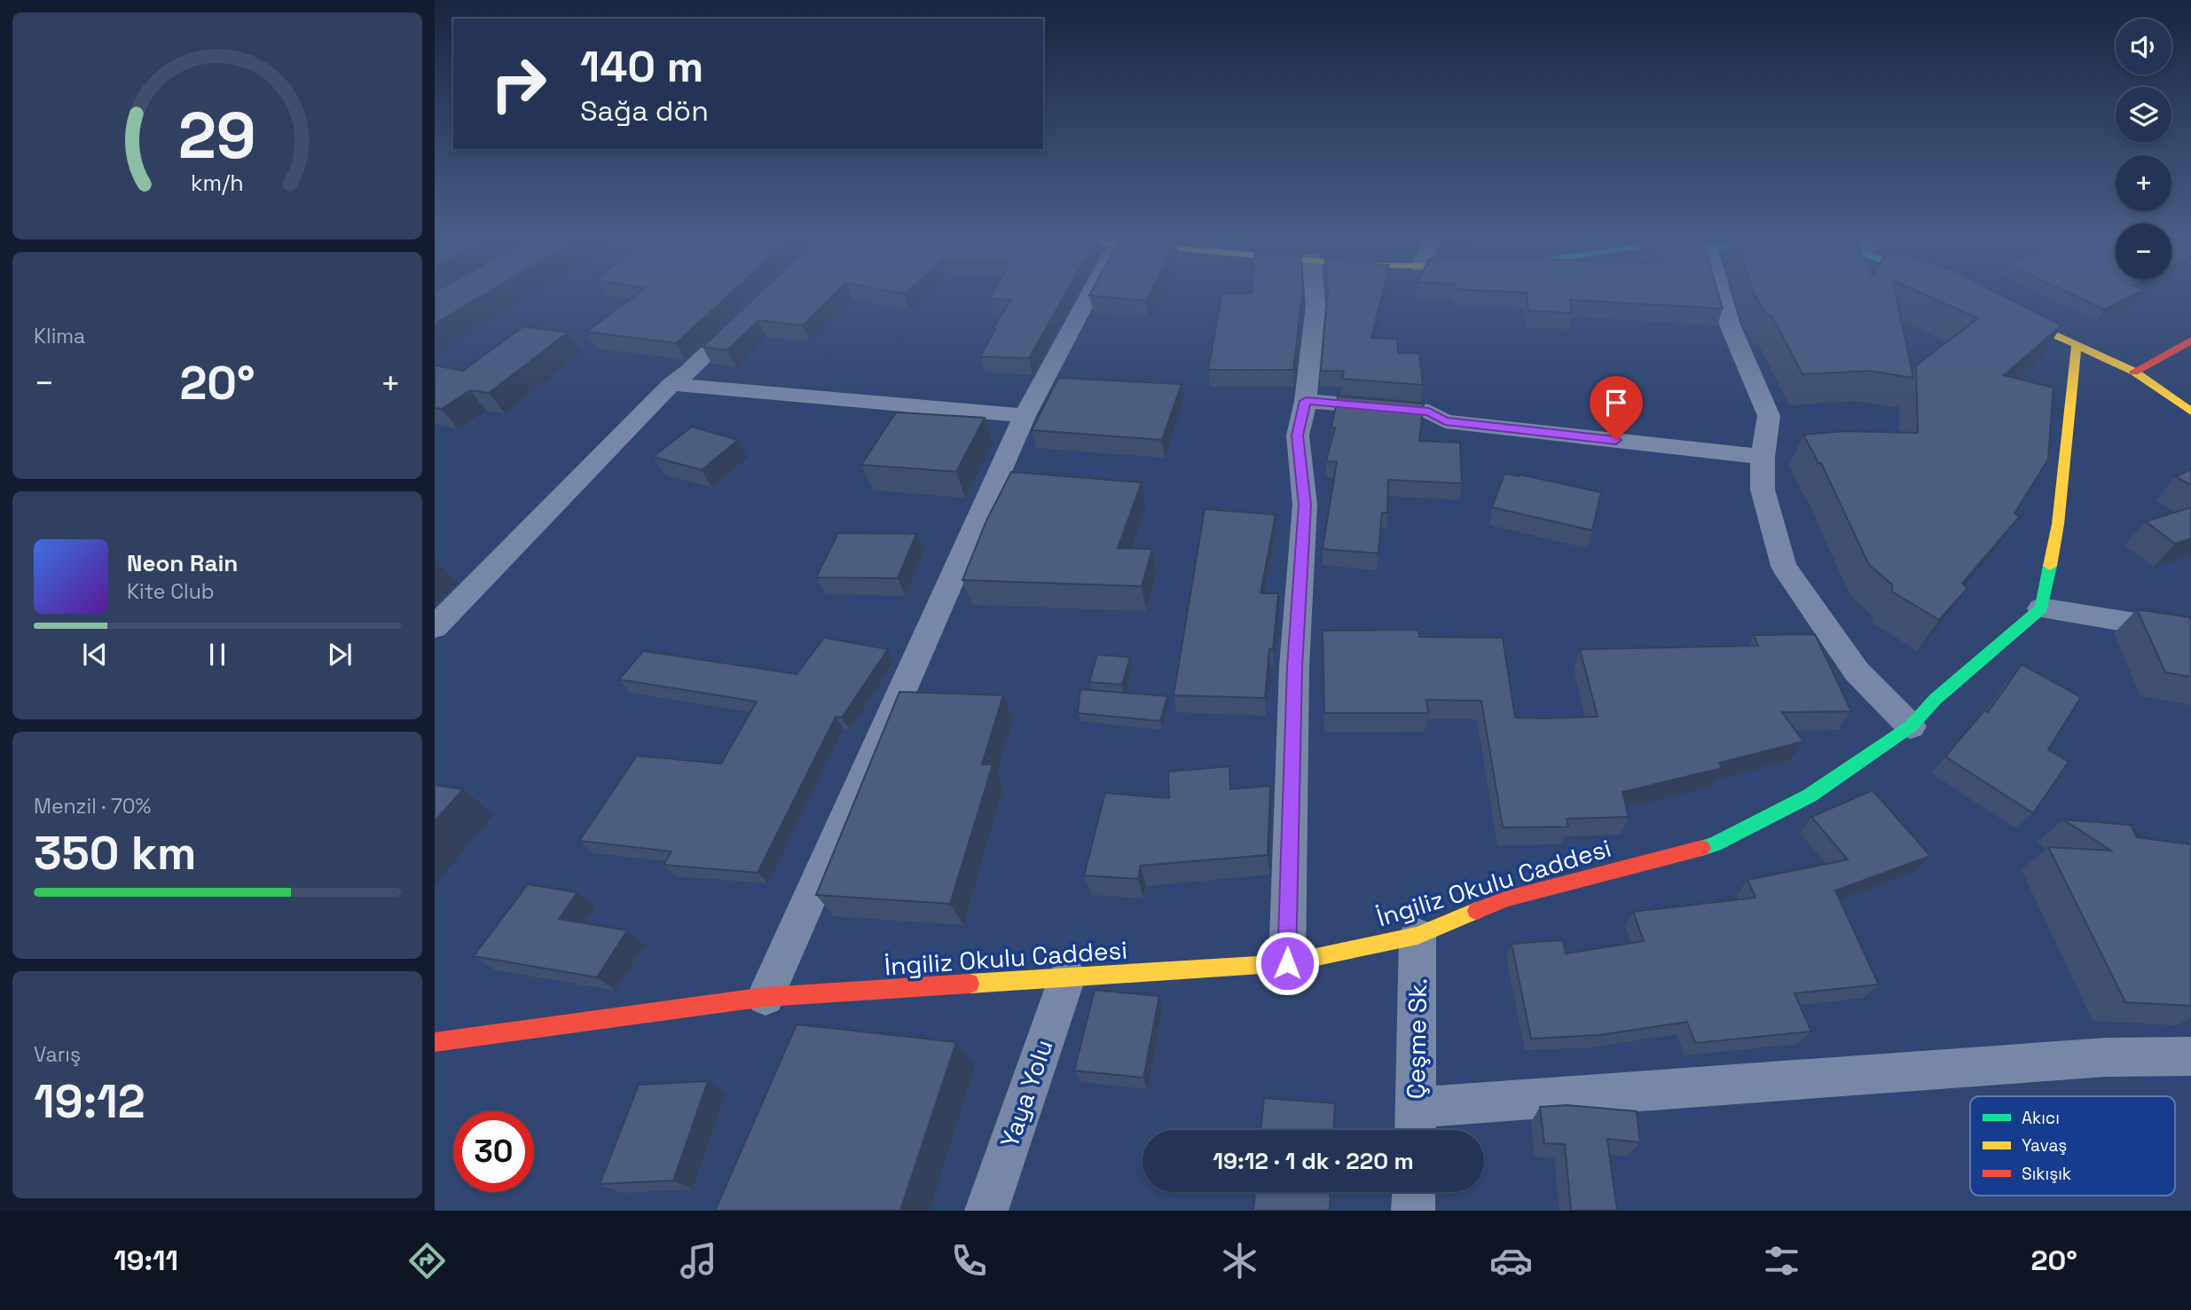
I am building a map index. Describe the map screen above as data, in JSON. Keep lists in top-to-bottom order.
{
  "streets": {
    "street": ["İngiliz Okulu Caddesi", "Çeşme Sk.", "Yaya Yolu"]
  },
  "crossings": [
    ["İngiliz Okulu Caddesi", "Çeşme Sk."],
    ["İngiliz Okulu Caddesi", "Yaya Yolu"]
  ],
  "legend": ["Akıcı", "Yavaş", "Sıkışık"],
  "page": {
    "map_buttons": ["+", "−"],
    "turn": ["140 m", "Sağa dön"],
    "tile": [
      "Klima",
      ["Menzil · 70%", "350 km"],
      ["Varış", "19:12"]
    ],
    "heat": ["−", "20°", "+"],
    "song": ["Neon Rain", "Kite Club"],
    "limit": "30",
    "trip": "19:12 · 1 dk · 220 m",
    "tabs": ["19:11", "20°"],
    "gauge": ["29", "km/h"]
  }
}
